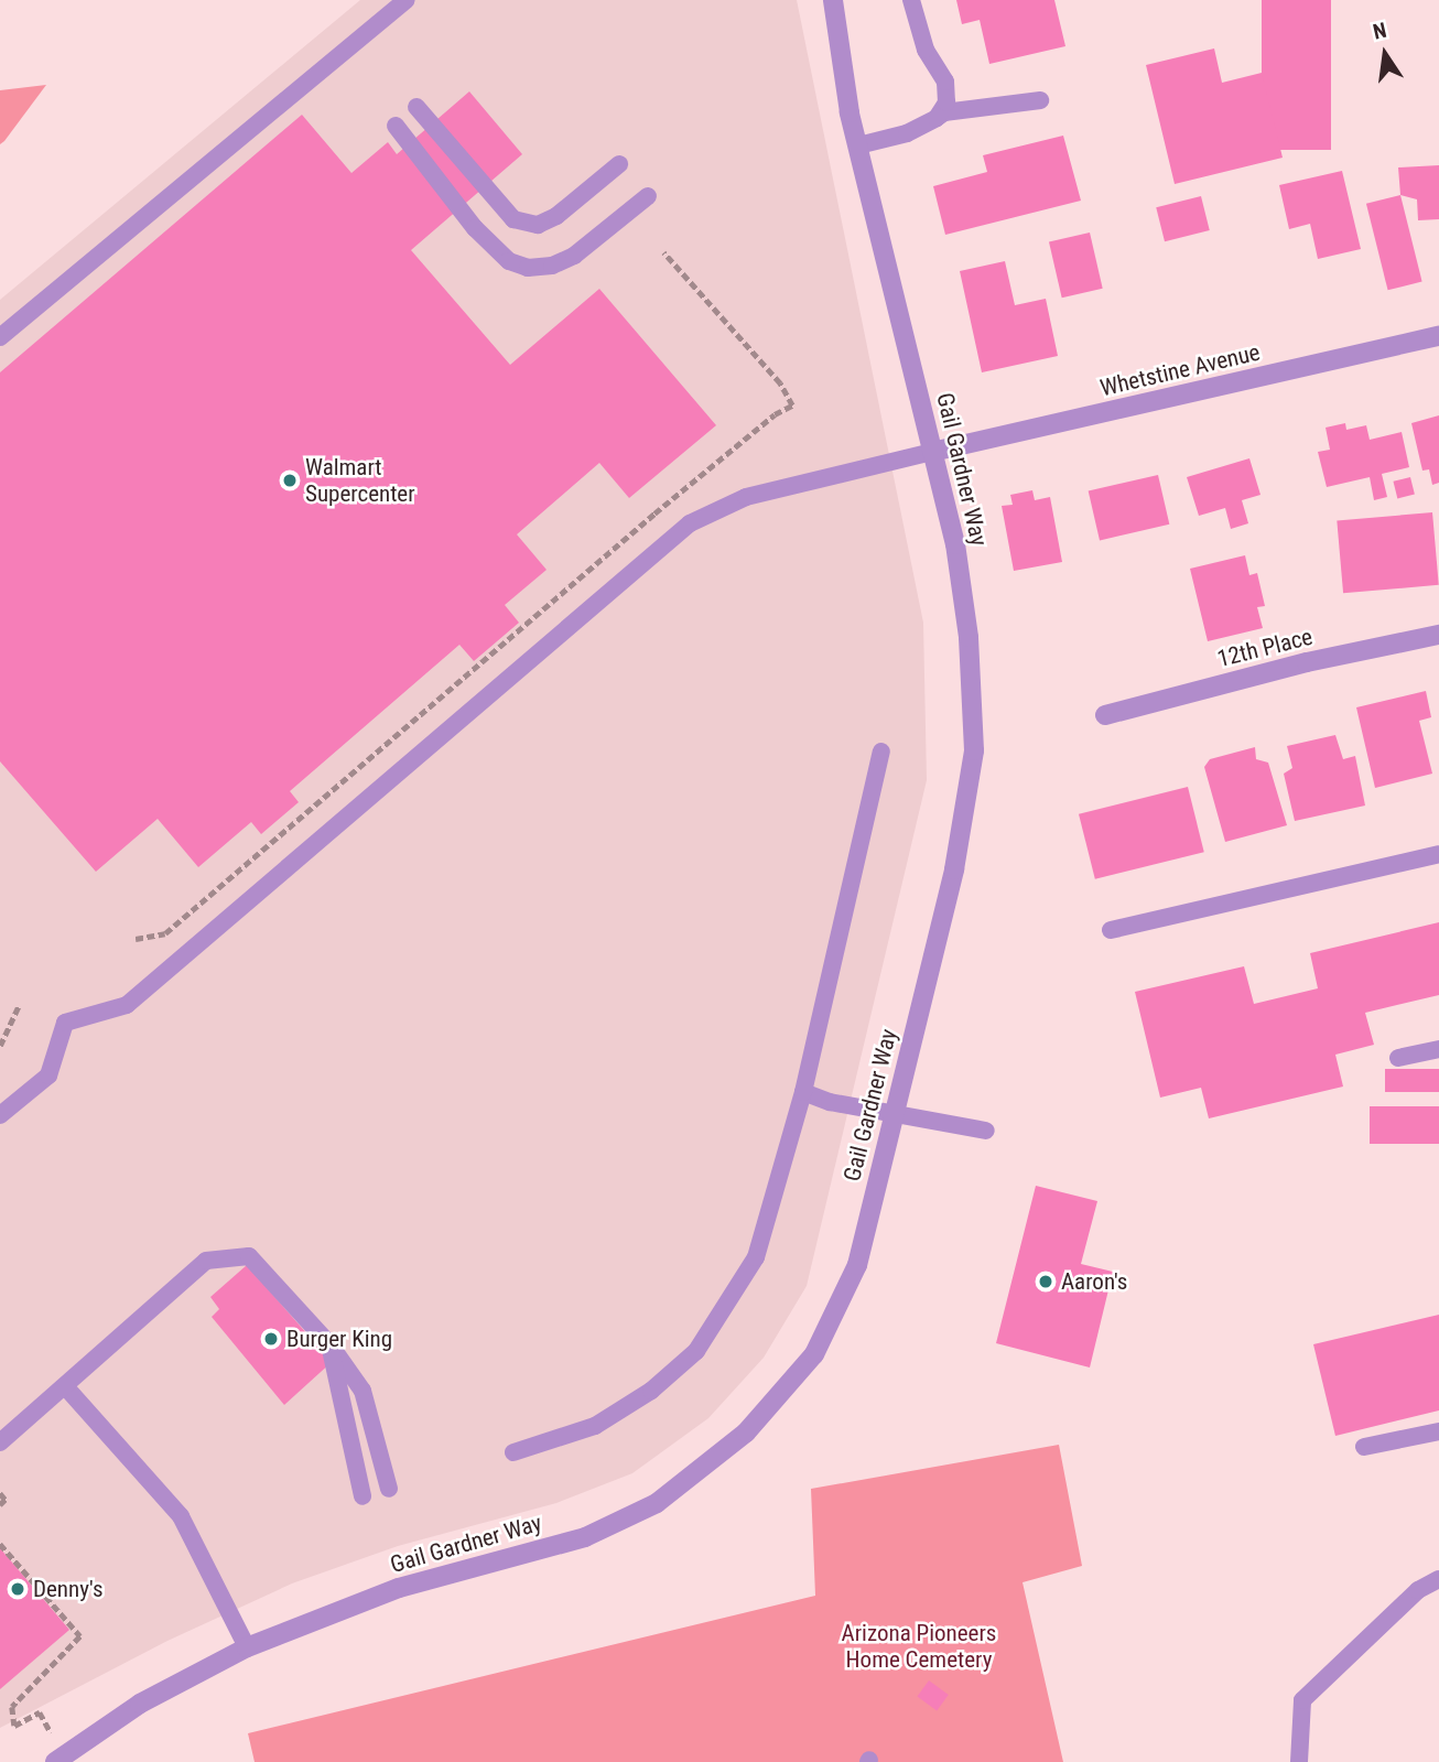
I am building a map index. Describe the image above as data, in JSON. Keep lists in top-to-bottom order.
{
  "streets": {
    "street": ["Whetstine Avenue", "Gail Gardner Way", "12th Place"]
  },
  "crossings": [
    ["Whetstine Avenue", "Gail Gardner Way"]
  ],
  "parks": ["Arizona Pioneers Home Cemetery"],
  "places": [
    "Walmart Supercenter",
    "Aaron's",
    "Burger King",
    "Denny's"
  ],
  "north": "top"
}
